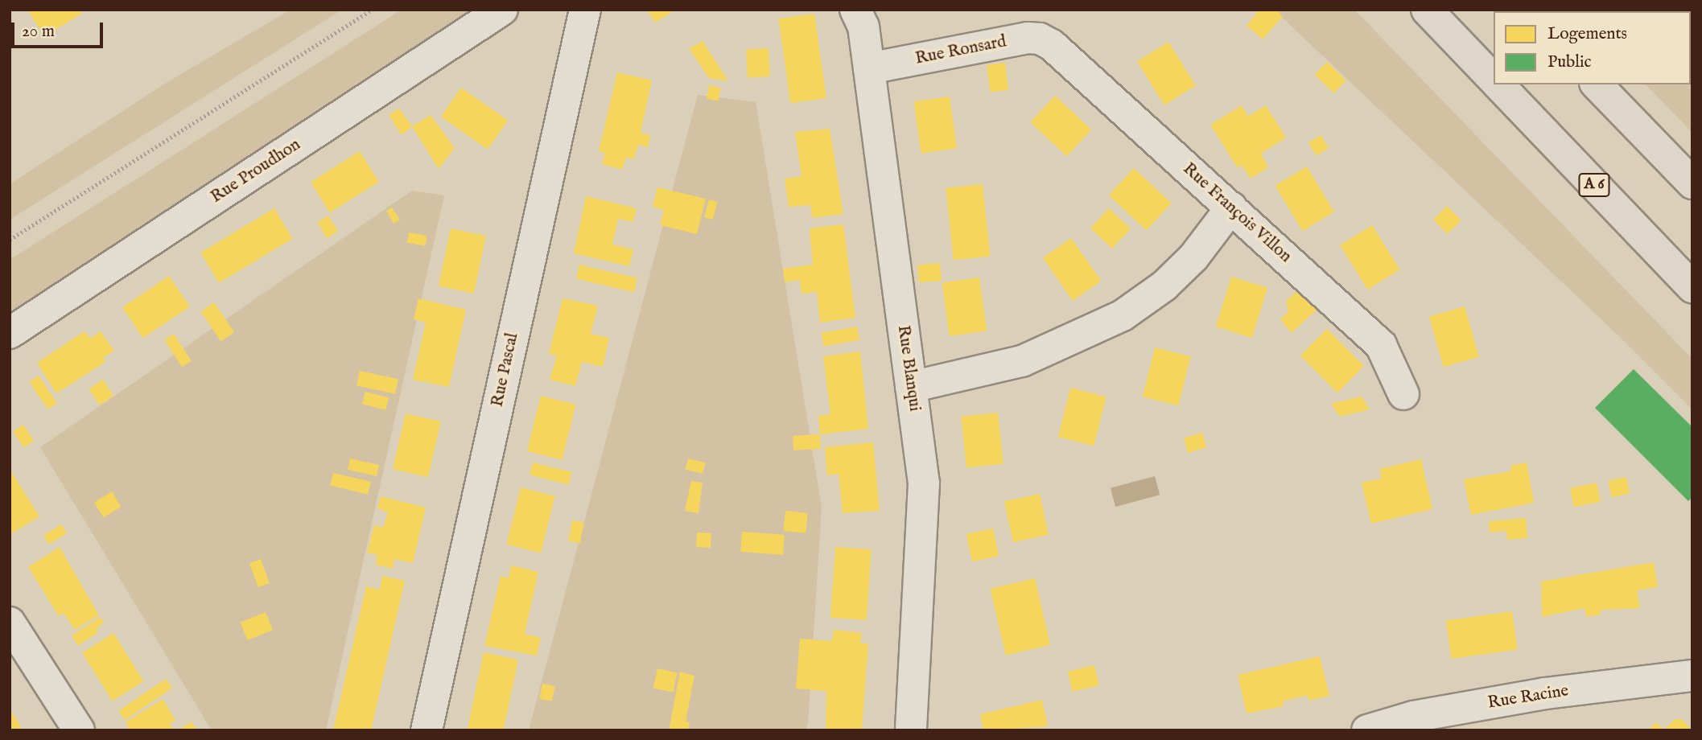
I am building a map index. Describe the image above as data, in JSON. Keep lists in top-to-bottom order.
{
  "streets": {
    "highway": ["A 6"],
    "street": [
      "Rue Ronsard",
      "Rue Proudhon",
      "Rue François Villon",
      "Rue Blanqui",
      "Rue Pascal",
      "Rue Racine"
    ]
  },
  "crossings": [
    ["Rue Ronsard", "Rue François Villon"],
    ["Rue Ronsard", "Rue Blanqui"]
  ],
  "legend": ["Logements", "Public"],
  "scale_bar": "20 m"
}
